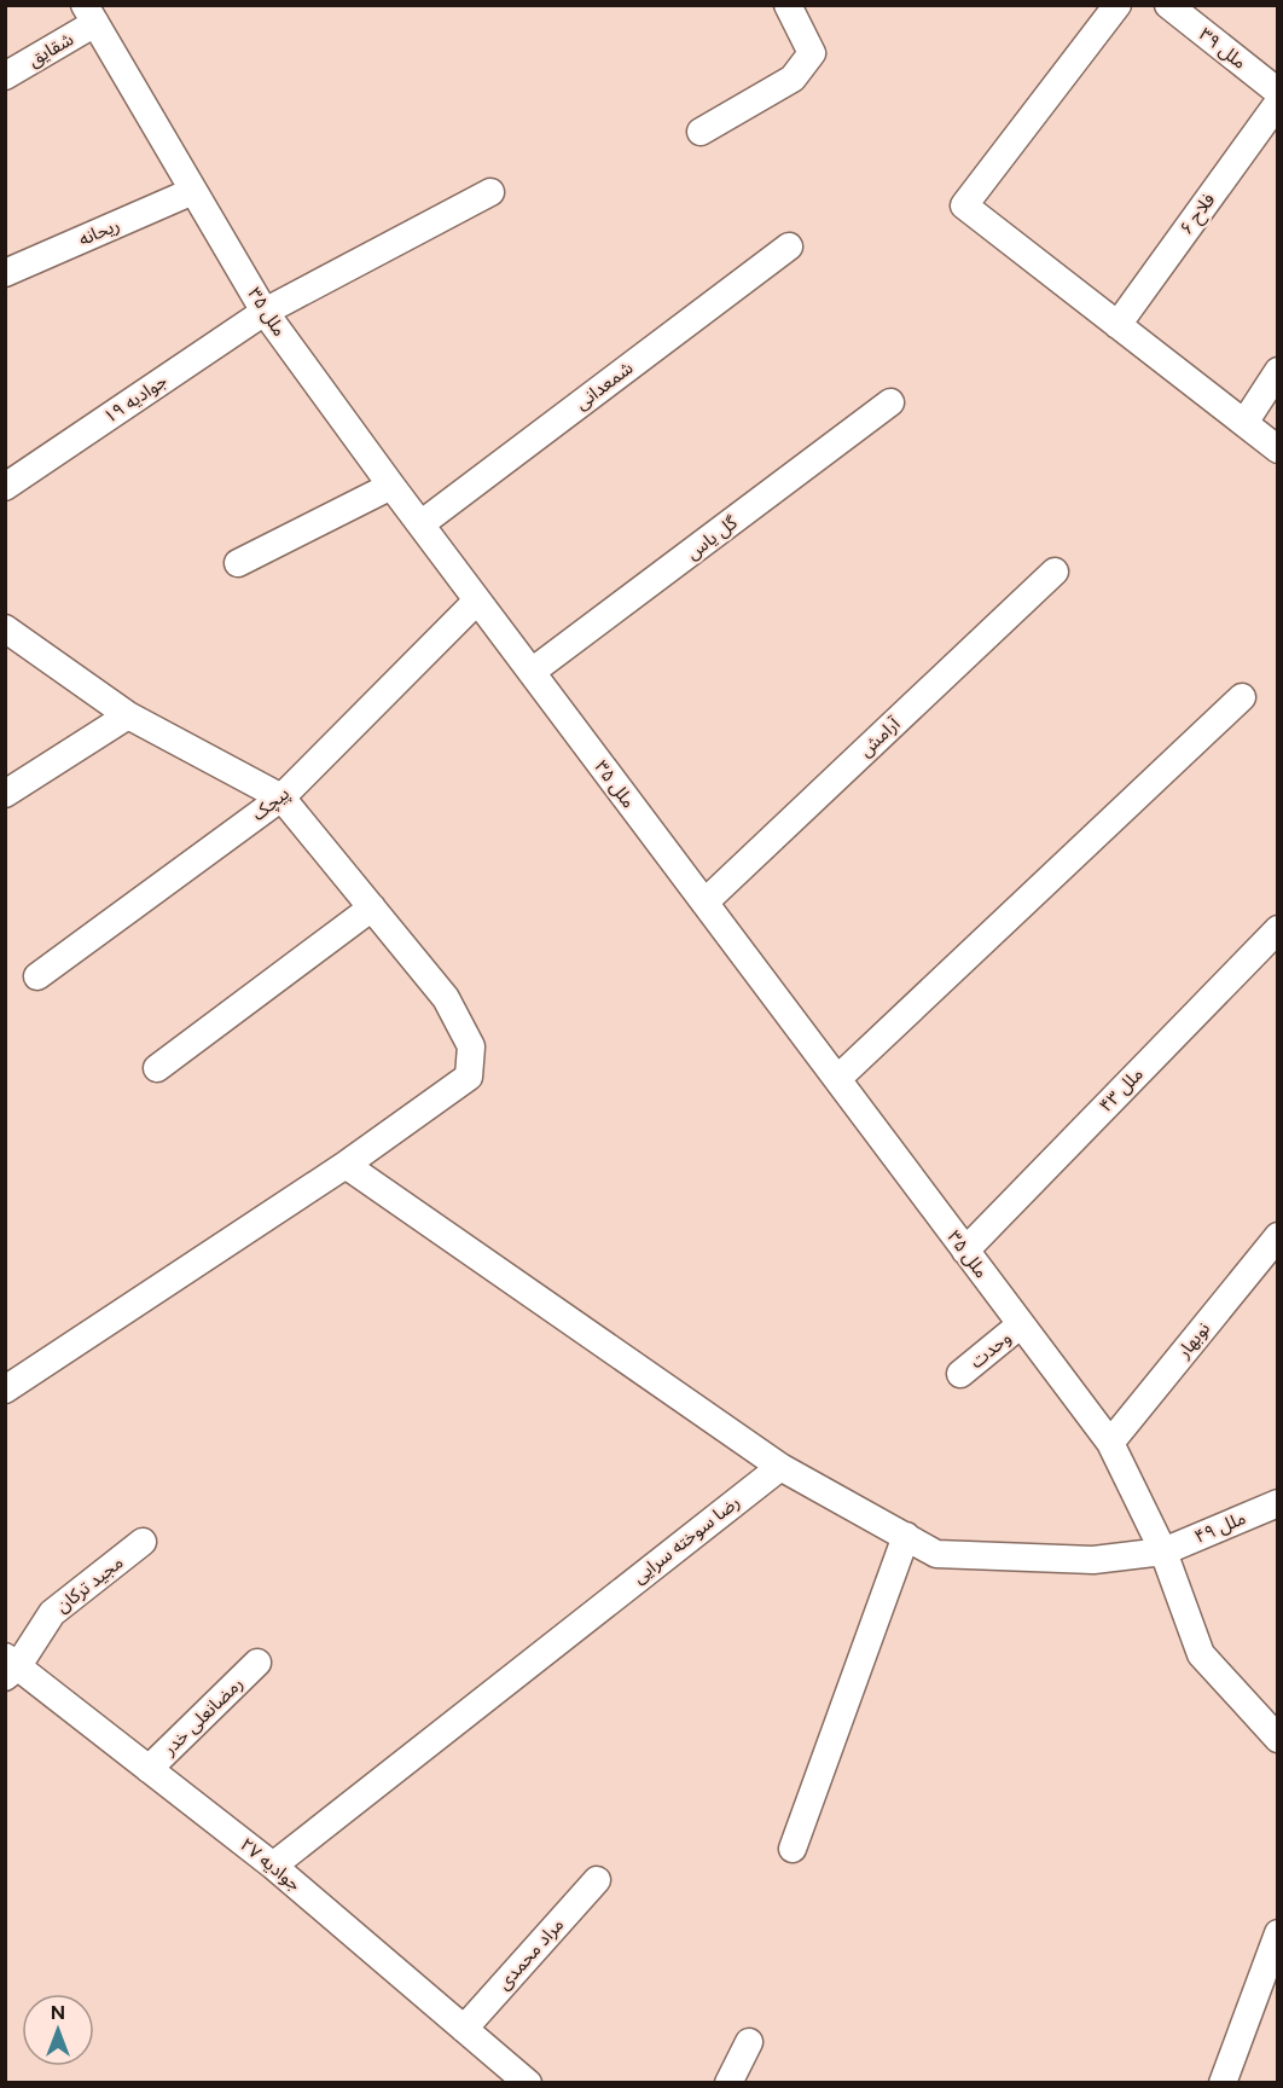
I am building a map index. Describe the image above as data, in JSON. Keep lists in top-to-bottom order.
{
  "streets": {
    "street": [
      "ملل ۳۹",
      "شقایق",
      "فلاح ۶",
      "ریحانه",
      "ملل ۳۵",
      "شمعدانی",
      "جوادیه ۱۹",
      "گل یاس",
      "آرامش",
      "پیچک",
      "ملل ۴۳",
      "نوبهار",
      "وحدت",
      "ملل ۴۹",
      "رضا سوخته سرایی",
      "مجید ترکان",
      "رمضانعلی خدر",
      "جوادیه ۲۷",
      "مراد محمدی"
    ]
  },
  "crossings": [
    ["شقایق", "ملل ۳۵"],
    ["ریحانه", "ملل ۳۵"],
    ["ملل ۳۵", "شمعدانی"],
    ["ملل ۳۵", "جوادیه ۱۹"],
    ["ملل ۳۵", "گل یاس"],
    ["ملل ۳۵", "آرامش"],
    ["ملل ۳۵", "پیچک"],
    ["ملل ۳۵", "ملل ۴۳"],
    ["ملل ۳۵", "نوبهار"],
    ["ملل ۳۵", "وحدت"],
    ["ملل ۳۵", "ملل ۴۹"],
    ["رضا سوخته سرایی", "جوادیه ۲۷"],
    ["مجید ترکان", "جوادیه ۲۷"],
    ["رمضانعلی خدر", "جوادیه ۲۷"],
    ["جوادیه ۲۷", "مراد محمدی"]
  ],
  "north": "top"
}
